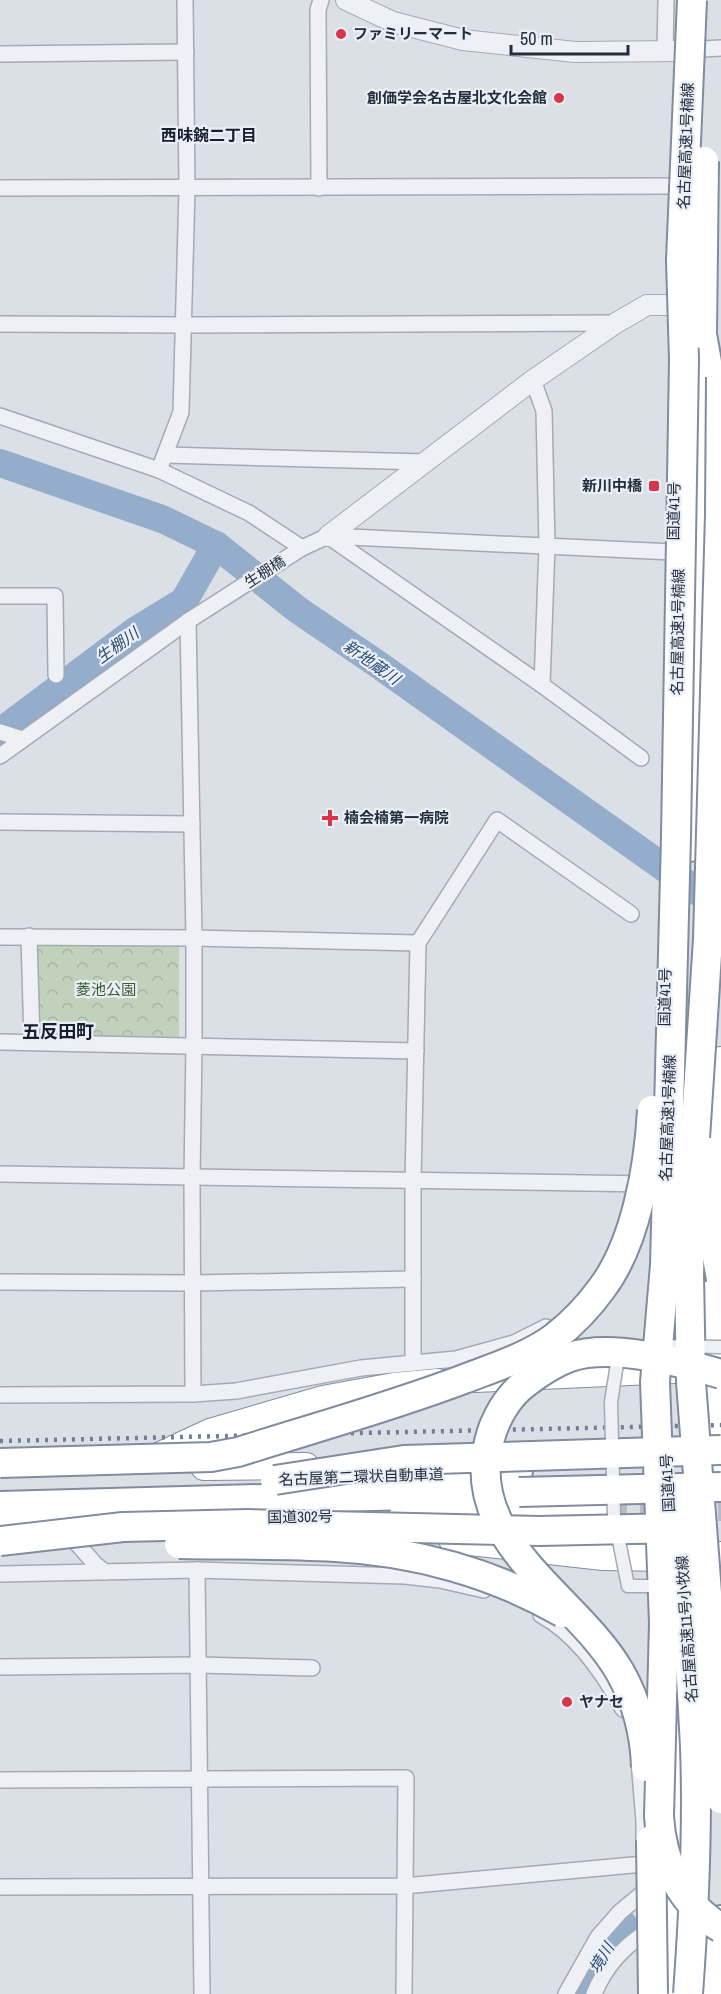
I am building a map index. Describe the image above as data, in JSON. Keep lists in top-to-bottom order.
{
  "streets": {
    "highway": [
      "名古屋高速1号楠線",
      "国道41号",
      "名古屋第二環状自動車道",
      "国道302号",
      "名古屋高速11号小牧線"
    ],
    "street": ["生棚橋"]
  },
  "crossings": [
    ["名古屋高速1号楠線", "国道41号"],
    ["名古屋高速1号楠線", "名古屋高速11号小牧線"],
    ["国道41号", "名古屋高速11号小牧線"]
  ],
  "districts": ["西味鋺二丁目", "五反田町"],
  "water": ["生棚川", "新地蔵川", "境川"],
  "parks": ["菱池公園"],
  "places": {
    "other": ["ファミリーマート", "創価学会名古屋北文化会館", "ヤナセ"],
    "transit": ["新川中橋"],
    "health": ["楠会楠第一病院"]
  },
  "scale_bar": "50 m"
}
